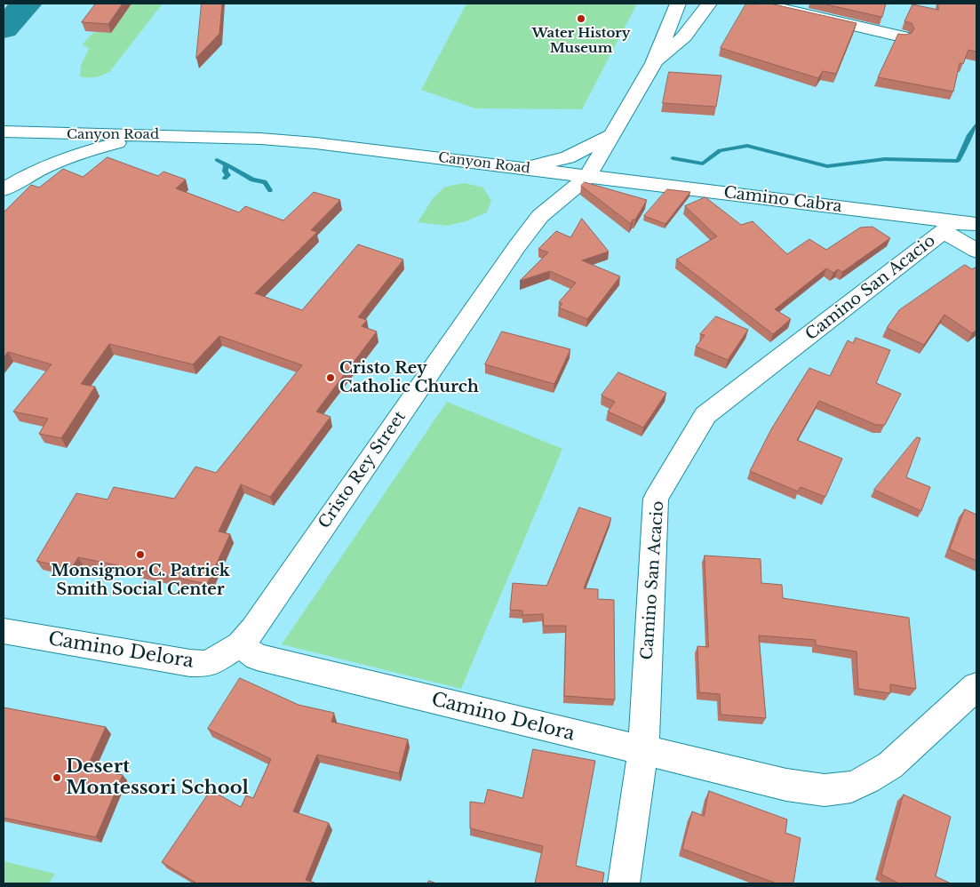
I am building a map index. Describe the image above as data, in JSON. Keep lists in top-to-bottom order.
{
  "streets": {
    "street": [
      "Canyon Road",
      "Camino Cabra",
      "Camino San Acacio",
      "Cristo Rey Street",
      "Camino Delora"
    ]
  },
  "crossings": [
    ["Canyon Road", "Camino Cabra"],
    ["Canyon Road", "Cristo Rey Street"],
    ["Camino Cabra", "Camino San Acacio"],
    ["Camino Cabra", "Cristo Rey Street"],
    ["Camino San Acacio", "Camino Delora"],
    ["Cristo Rey Street", "Camino Delora"]
  ],
  "places": [
    "Water History Museum",
    "Cristo Rey Catholic Church",
    "Monsignor C. Patrick Smith Social Center",
    "Desert Montessori School"
  ]
}
